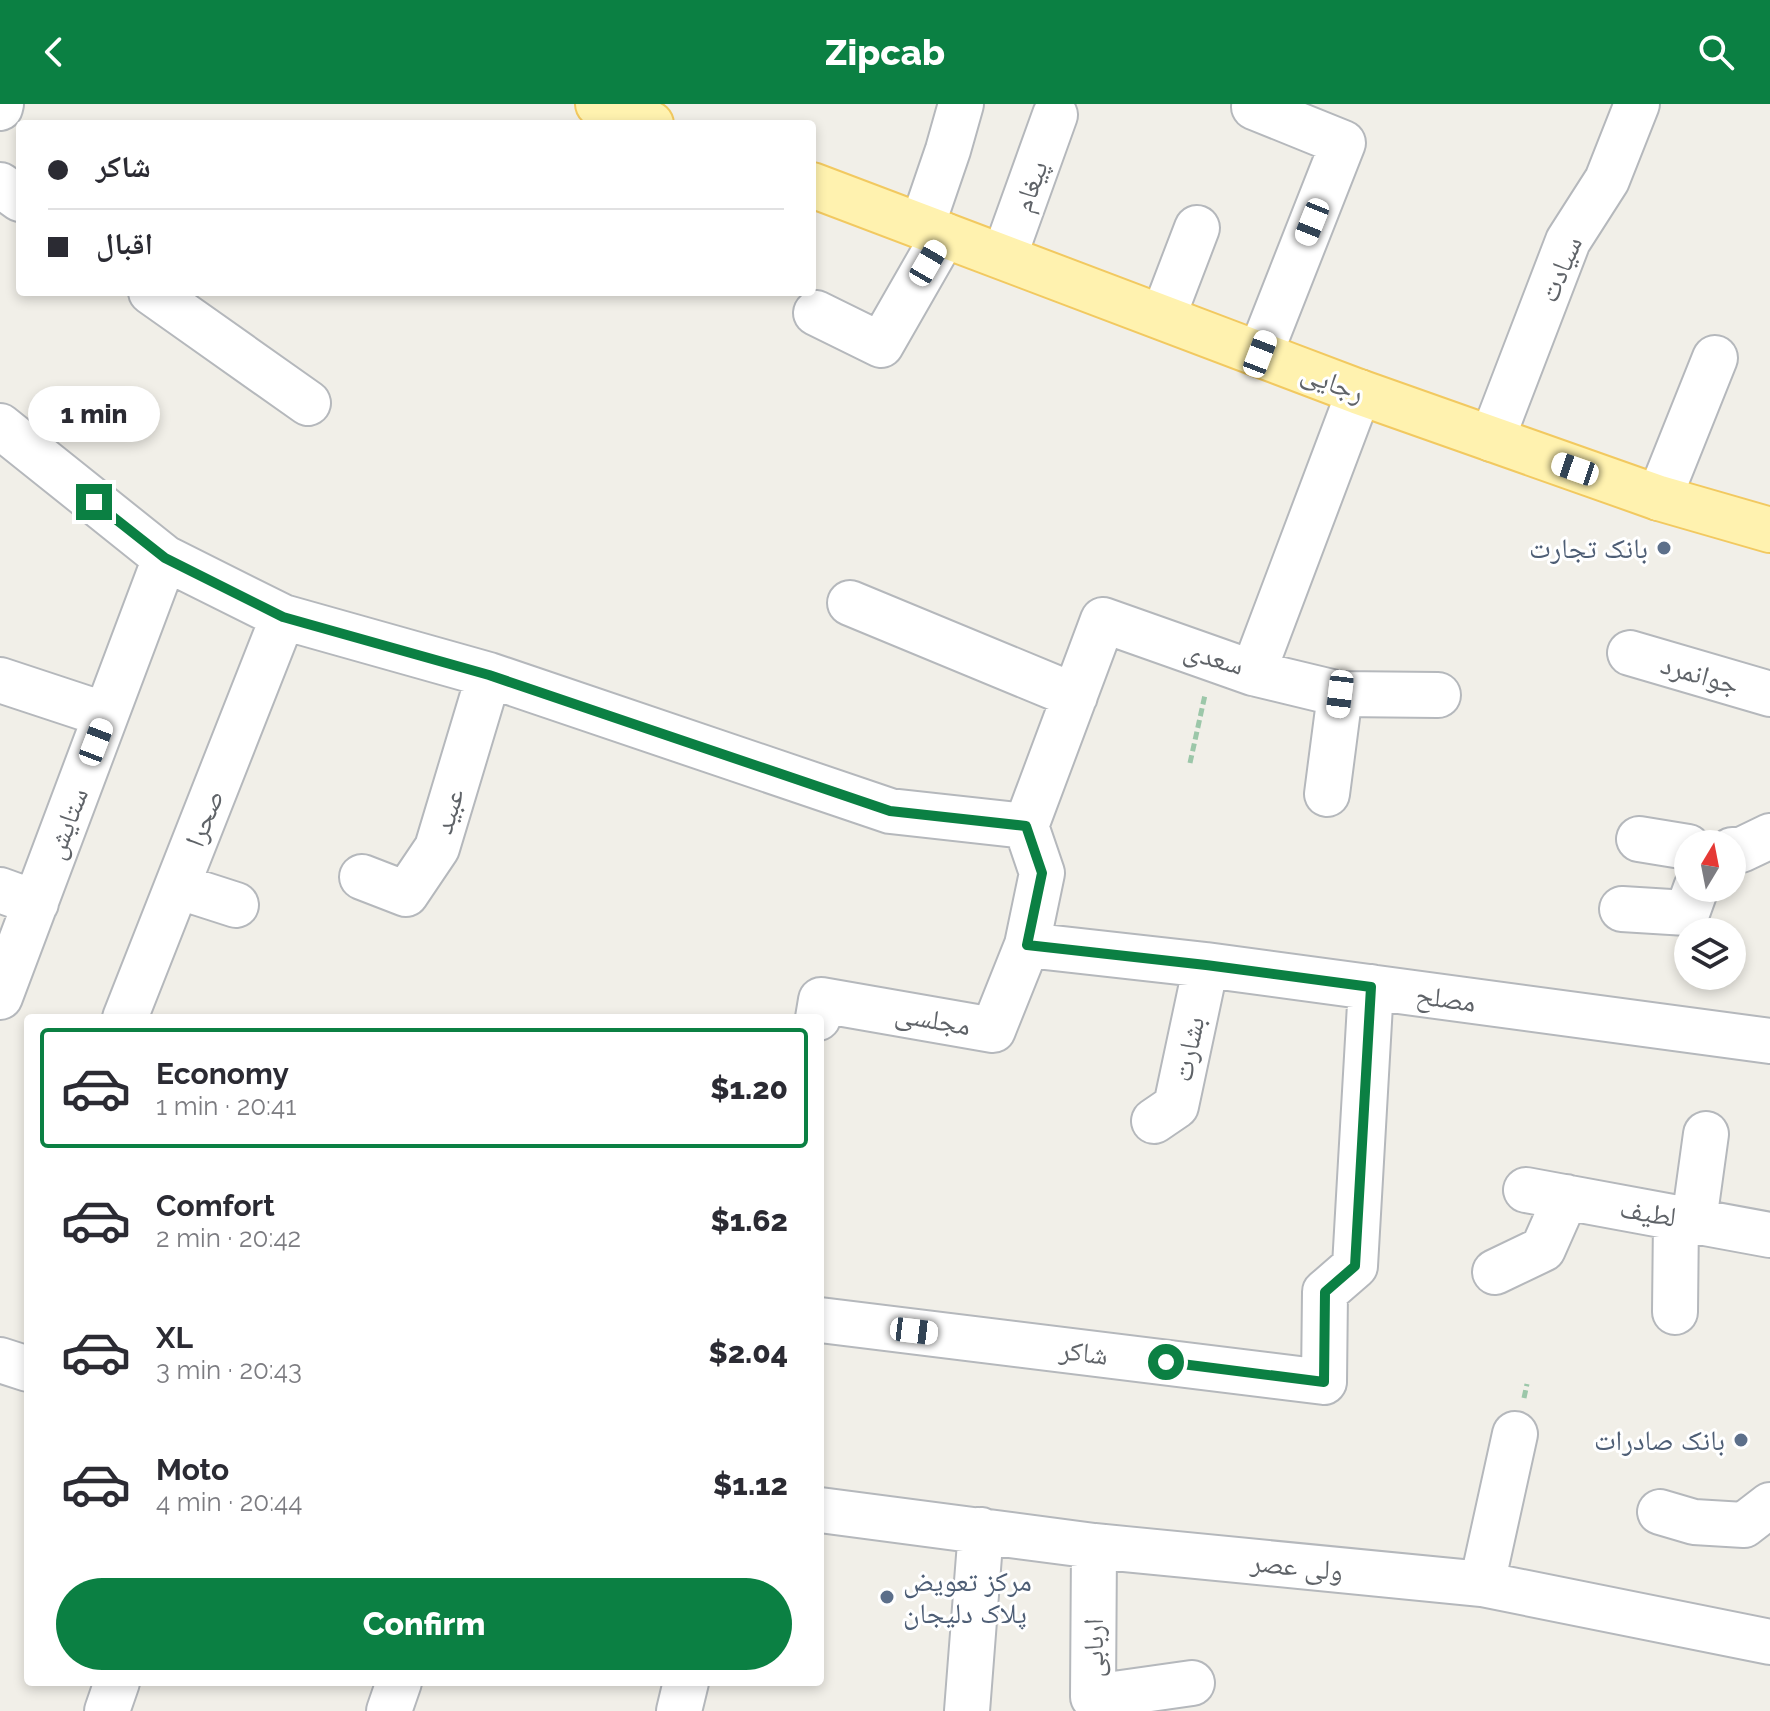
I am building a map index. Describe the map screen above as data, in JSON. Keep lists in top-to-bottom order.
{
  "streets": {
    "main road": ["رجایی"],
    "street": [
      "پیغام",
      "سیادت",
      "سعدی",
      "جوانمرد",
      "عبید",
      "صحرا",
      "ستایش",
      "مصلح",
      "مجلسی",
      "بشارت",
      "لطیف",
      "شاکر",
      "ولی عصر",
      "اربابی"
    ]
  },
  "crossings": [
    ["پیغام", "رجایی"],
    ["سیادت", "رجایی"],
    ["رجایی", "سعدی"],
    ["سعدی", "مجلسی"],
    ["مصلح", "مجلسی"],
    ["مصلح", "بشارت"],
    ["مصلح", "شاکر"],
    ["ولی عصر", "اربابی"]
  ],
  "places": ["بانک تجارت", "بانک صادرات", "مرکز تعویض پلاک دلیجان"],
  "north": "top",
  "page": {
    "header": "Zipcab",
    "banner": ["شاکر", "اقبال"],
    "bubble": "1 min",
    "list": [
      {
        "name": "Economy",
        "note": "1 min · 20:41",
        "value": "$1.20"
      },
      {
        "name": "Comfort",
        "note": "2 min · 20:42",
        "value": "$1.62"
      },
      {
        "name": "XL",
        "note": "3 min · 20:43",
        "value": "$2.04"
      },
      {
        "name": "Moto",
        "note": "4 min · 20:44",
        "value": "$1.12"
      }
    ],
    "buttons": "Confirm"
  }
}
